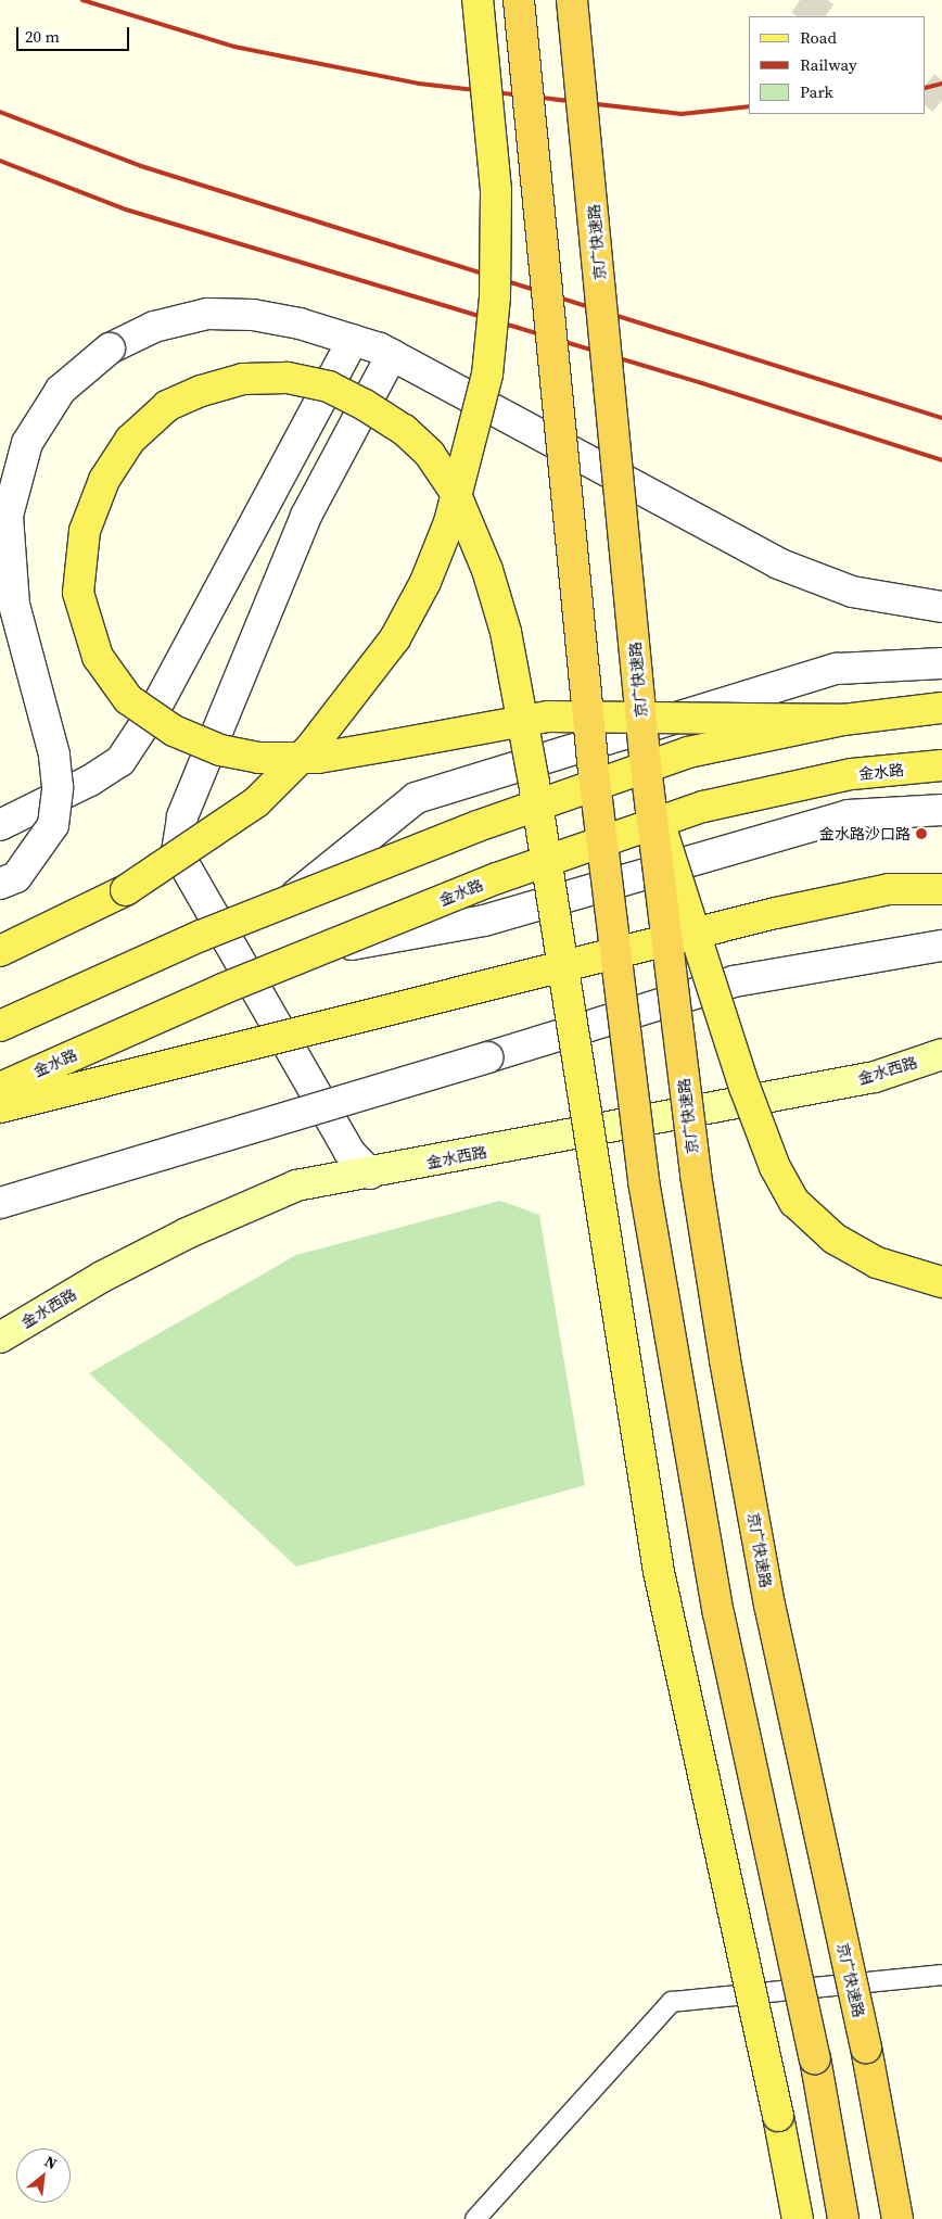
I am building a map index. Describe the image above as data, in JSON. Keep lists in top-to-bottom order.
{
  "streets": {
    "highway": ["京广快速路"],
    "main road": ["金水路", "金水西路"]
  },
  "places": ["金水路沙口路"],
  "legend": ["Road", "Railway", "Park"],
  "scale_bar": "20 m",
  "north": "top right"
}
